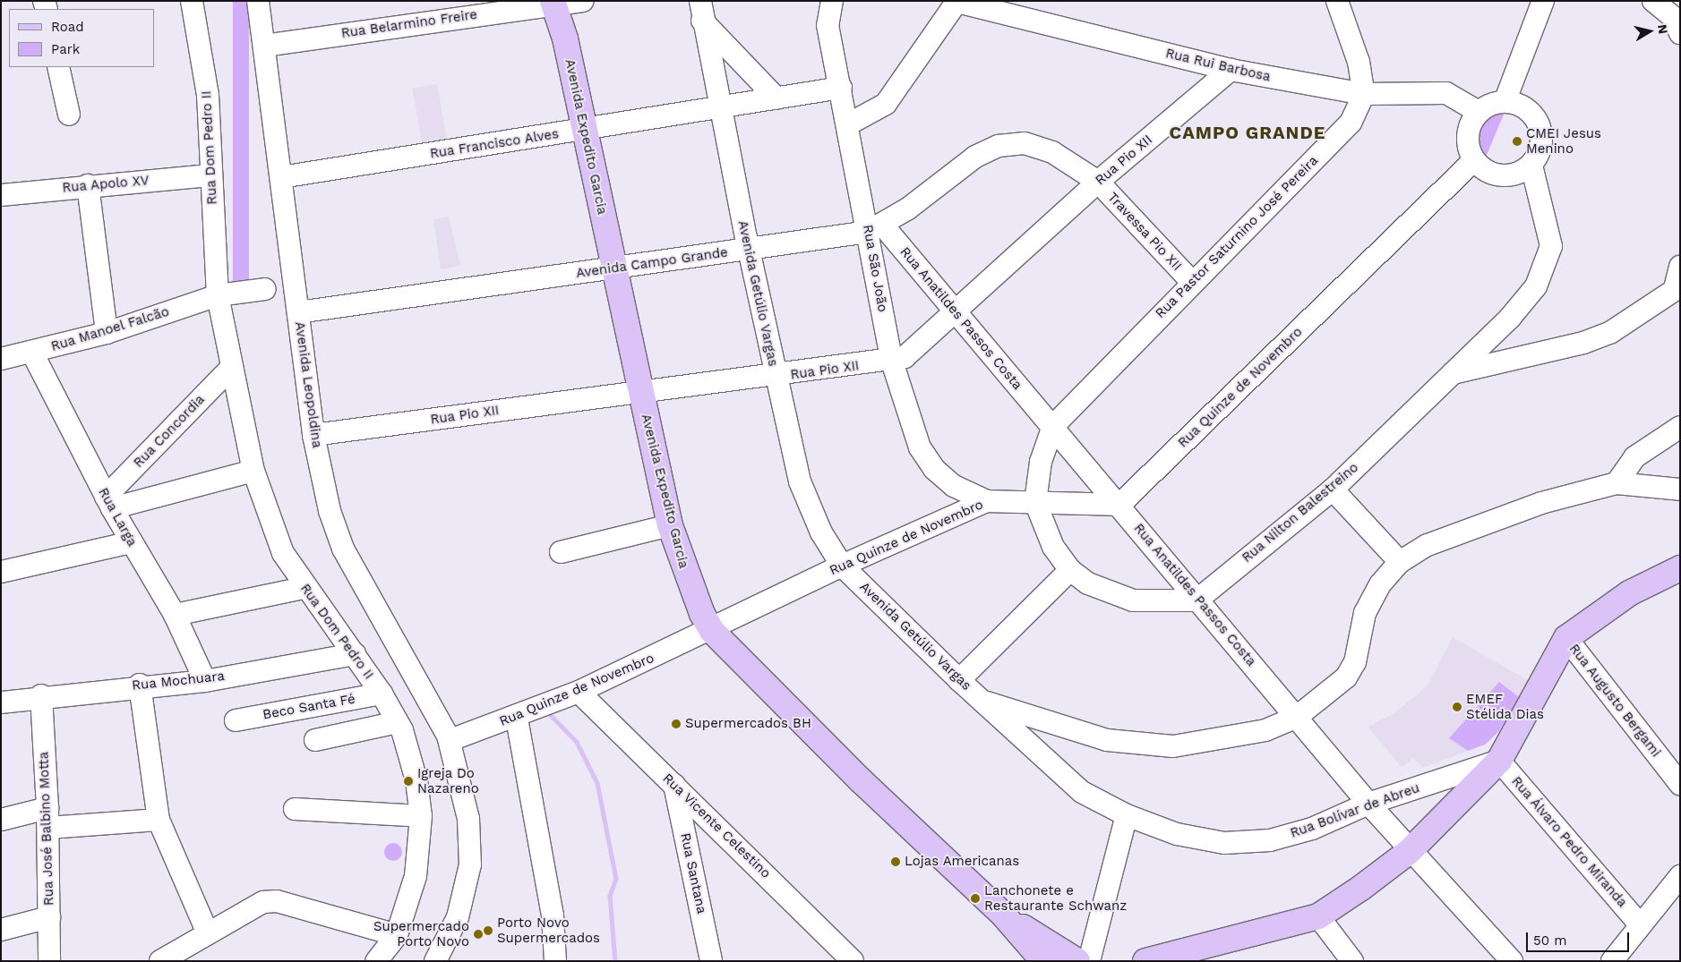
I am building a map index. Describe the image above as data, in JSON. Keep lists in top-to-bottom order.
{
  "streets": {
    "main road": ["Avenida Expedito Garcia"],
    "street": [
      "Rua Belarmino Freire",
      "Rua Rui Barbosa",
      "Rua Francisco Alves",
      "Rua Dom Pedro II",
      "Rua Pio XII",
      "Rua Apolo XV",
      "Travessa Pio XII",
      "Rua Pastor Saturnino José Pereira",
      "Avenida Campo Grande",
      "Rua São João",
      "Avenida Getúlio Vargas",
      "Rua Anatildes Passos Costa",
      "Rua Manoel Falcão",
      "Avenida Leopoldina",
      "Rua Quinze de Novembro",
      "Rua Concordia",
      "Rua Nilton Balestreino",
      "Rua Larga",
      "Rua Mochuara",
      "Rua Augusto Bergami",
      "Beco Santa Fé",
      "Rua Bolívar de Abreu",
      "Rua Vicente Celestino",
      "Rua José Balbino Motta",
      "Rua Álvaro Pedro Miranda",
      "Rua Santana"
    ]
  },
  "crossings": [
    ["Rua Belarmino Freire", "Avenida Expedito Garcia"],
    ["Rua Belarmino Freire", "Avenida Leopoldina"],
    ["Rua Rui Barbosa", "Rua Pio XII"],
    ["Rua Rui Barbosa", "Rua Pastor Saturnino José Pereira"],
    ["Rua Rui Barbosa", "Rua Quinze de Novembro"],
    ["Rua Rui Barbosa", "Rua Nilton Balestreino"],
    ["Avenida Expedito Garcia", "Rua Francisco Alves"],
    ["Avenida Expedito Garcia", "Rua Pio XII"],
    ["Avenida Expedito Garcia", "Avenida Campo Grande"],
    ["Avenida Expedito Garcia", "Rua Quinze de Novembro"],
    ["Rua Francisco Alves", "Rua São João"],
    ["Rua Francisco Alves", "Avenida Getúlio Vargas"],
    ["Rua Francisco Alves", "Avenida Leopoldina"],
    ["Rua Dom Pedro II", "Rua Apolo XV"],
    ["Rua Dom Pedro II", "Rua Manoel Falcão"],
    ["Rua Dom Pedro II", "Rua Concordia"],
    ["Rua Dom Pedro II", "Rua Mochuara"],
    ["Rua Dom Pedro II", "Beco Santa Fé"],
    ["Rua Pio XII", "Travessa Pio XII"],
    ["Rua Pio XII", "Avenida Campo Grande"],
    ["Rua Pio XII", "Rua São João"],
    ["Rua Pio XII", "Avenida Getúlio Vargas"],
    ["Rua Pio XII", "Rua Anatildes Passos Costa"],
    ["Rua Pio XII", "Avenida Leopoldina"],
    ["Travessa Pio XII", "Rua Pastor Saturnino José Pereira"],
    ["Travessa Pio XII", "Avenida Campo Grande"],
    ["Rua Pastor Saturnino José Pereira", "Rua Anatildes Passos Costa"],
    ["Avenida Campo Grande", "Rua São João"],
    ["Avenida Campo Grande", "Avenida Getúlio Vargas"],
    ["Avenida Campo Grande", "Rua Anatildes Passos Costa"],
    ["Avenida Campo Grande", "Avenida Leopoldina"],
    ["Rua São João", "Rua Anatildes Passos Costa"],
    ["Rua São João", "Rua Quinze de Novembro"],
    ["Avenida Getúlio Vargas", "Rua Quinze de Novembro"],
    ["Avenida Getúlio Vargas", "Rua Bolívar de Abreu"],
    ["Rua Anatildes Passos Costa", "Rua Quinze de Novembro"],
    ["Rua Anatildes Passos Costa", "Rua Nilton Balestreino"],
    ["Rua Anatildes Passos Costa", "Rua Bolívar de Abreu"],
    ["Rua Manoel Falcão", "Rua Larga"],
    ["Avenida Leopoldina", "Rua Quinze de Novembro"],
    ["Rua Quinze de Novembro", "Rua Nilton Balestreino"],
    ["Rua Quinze de Novembro", "Rua Vicente Celestino"],
    ["Rua Concordia", "Rua Larga"],
    ["Rua Larga", "Rua Mochuara"],
    ["Rua Mochuara", "Rua José Balbino Motta"],
    ["Rua Bolívar de Abreu", "Rua Álvaro Pedro Miranda"],
    ["Rua Vicente Celestino", "Rua Santana"]
  ],
  "districts": ["CAMPO GRANDE"],
  "places": [
    "CMEI Jesus Menino",
    "EMEF Stélida Dias",
    "Supermercados BH",
    "Igreja Do Nazareno",
    "Lojas Americanas",
    "Lanchonete e Restaurante Schwanz",
    "Porto Novo Supermercados",
    "Supermercado Porto Novo"
  ],
  "legend": ["Road", "Park"],
  "scale_bar": "50 m",
  "north": "right"
}
